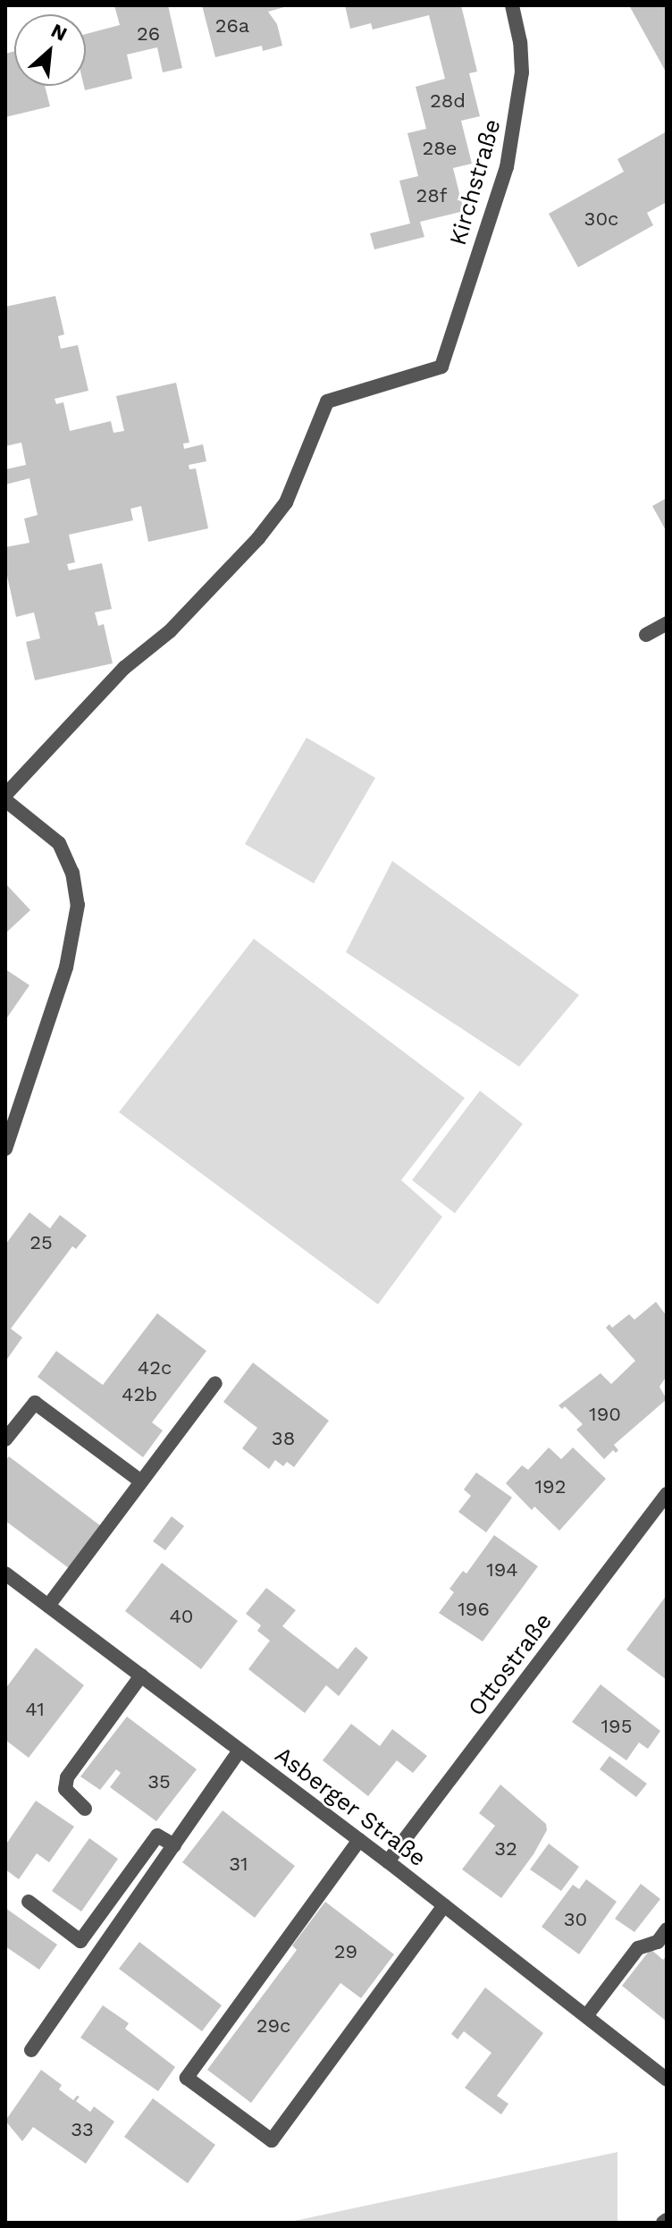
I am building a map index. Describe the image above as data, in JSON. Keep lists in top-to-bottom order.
{
  "streets": {
    "street": ["Kirchstraße", "Ottostraße", "Asberger Straße"]
  },
  "crossings": [
    ["Ottostraße", "Asberger Straße"]
  ],
  "house_numbers": [
    "26a",
    "26",
    "28d",
    "28e",
    "28f",
    "30c",
    "25",
    "42c",
    "42b",
    "190",
    "38",
    "192",
    "194",
    "196",
    "40",
    "41",
    "195",
    "35",
    "32",
    "31",
    "30",
    "29",
    "29c",
    "33"
  ],
  "north": "top right"
}
